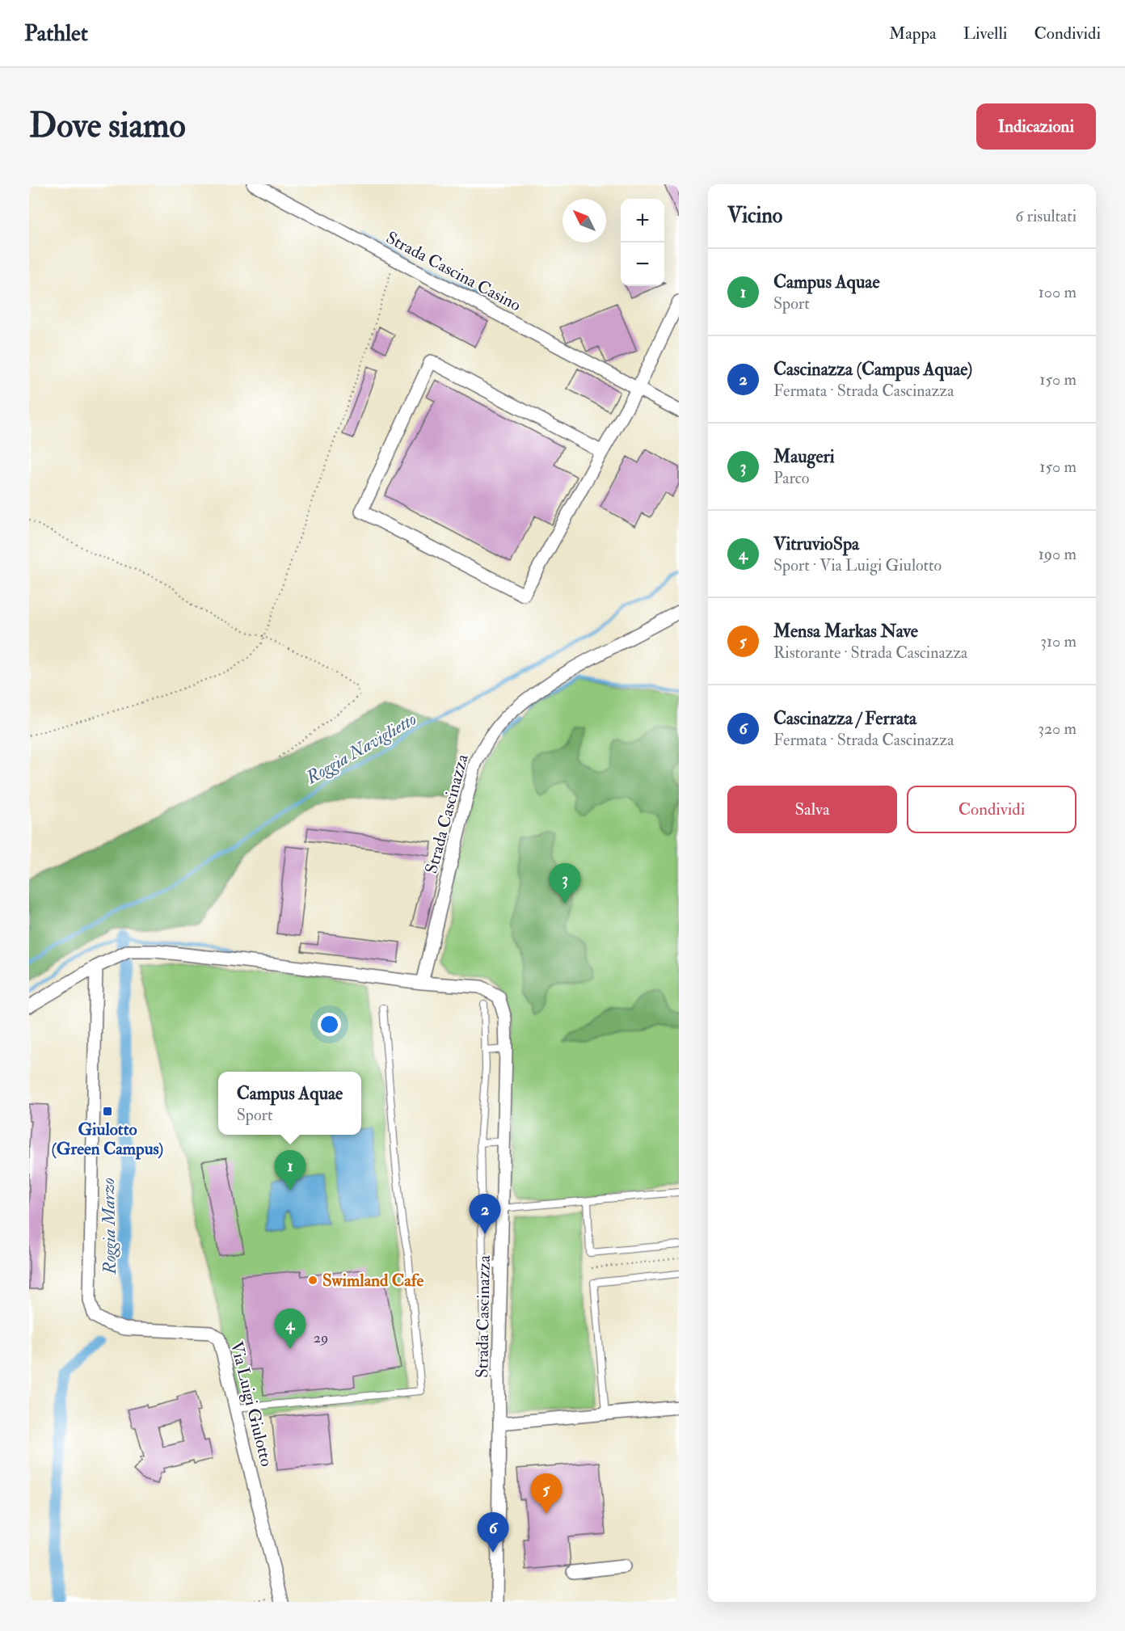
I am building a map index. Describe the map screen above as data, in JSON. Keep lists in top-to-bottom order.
{
  "streets": {
    "street": ["Strada Cascina Casino", "Strada Cascinazza", "Via Luigi Giulotto"]
  },
  "crossings": [
    ["Strada Cascinazza", "Via Luigi Giulotto"]
  ],
  "water": ["Roggia Naviglietto", "Roggia Marzo"],
  "places": {
    "transit": ["Giulotto (Green Campus)"],
    "other": ["Swimland Cafe"]
  },
  "house_numbers": ["29"],
  "north": "top left",
  "page": {
    "header": "Pathlet",
    "nav": ["Mappa", "Livelli", "Condividi"],
    "buttons": [
      "Indicazioni",
      ["Salva", "Condividi"]
    ],
    "title": "Dove siamo",
    "heading": ["Vicino", "6 risultati"],
    "map_buttons": ["+", "−"],
    "list": [
      {
        "mark": "1",
        "name": "Campus Aquae",
        "note": "Sport",
        "value": "100 m"
      },
      {
        "mark": "2",
        "name": "Cascinazza (Campus Aquae)",
        "note": "Fermata · Strada Cascinazza",
        "value": "150 m"
      },
      {
        "mark": "3",
        "name": "Maugeri",
        "note": "Parco",
        "value": "150 m"
      },
      {
        "mark": "4",
        "name": "VitruvioSpa",
        "note": "Sport · Via Luigi Giulotto",
        "value": "190 m"
      },
      {
        "mark": "5",
        "name": "Mensa Markas Nave",
        "note": "Ristorante · Strada Cascinazza",
        "value": "310 m"
      },
      {
        "mark": "6",
        "name": "Cascinazza / Ferrata",
        "note": "Fermata · Strada Cascinazza",
        "value": "320 m"
      }
    ],
    "pins": [
      "3",
      "1",
      "2",
      "4",
      "5",
      "6"
    ],
    "popup": ["Campus Aquae", "Sport"]
  }
}
